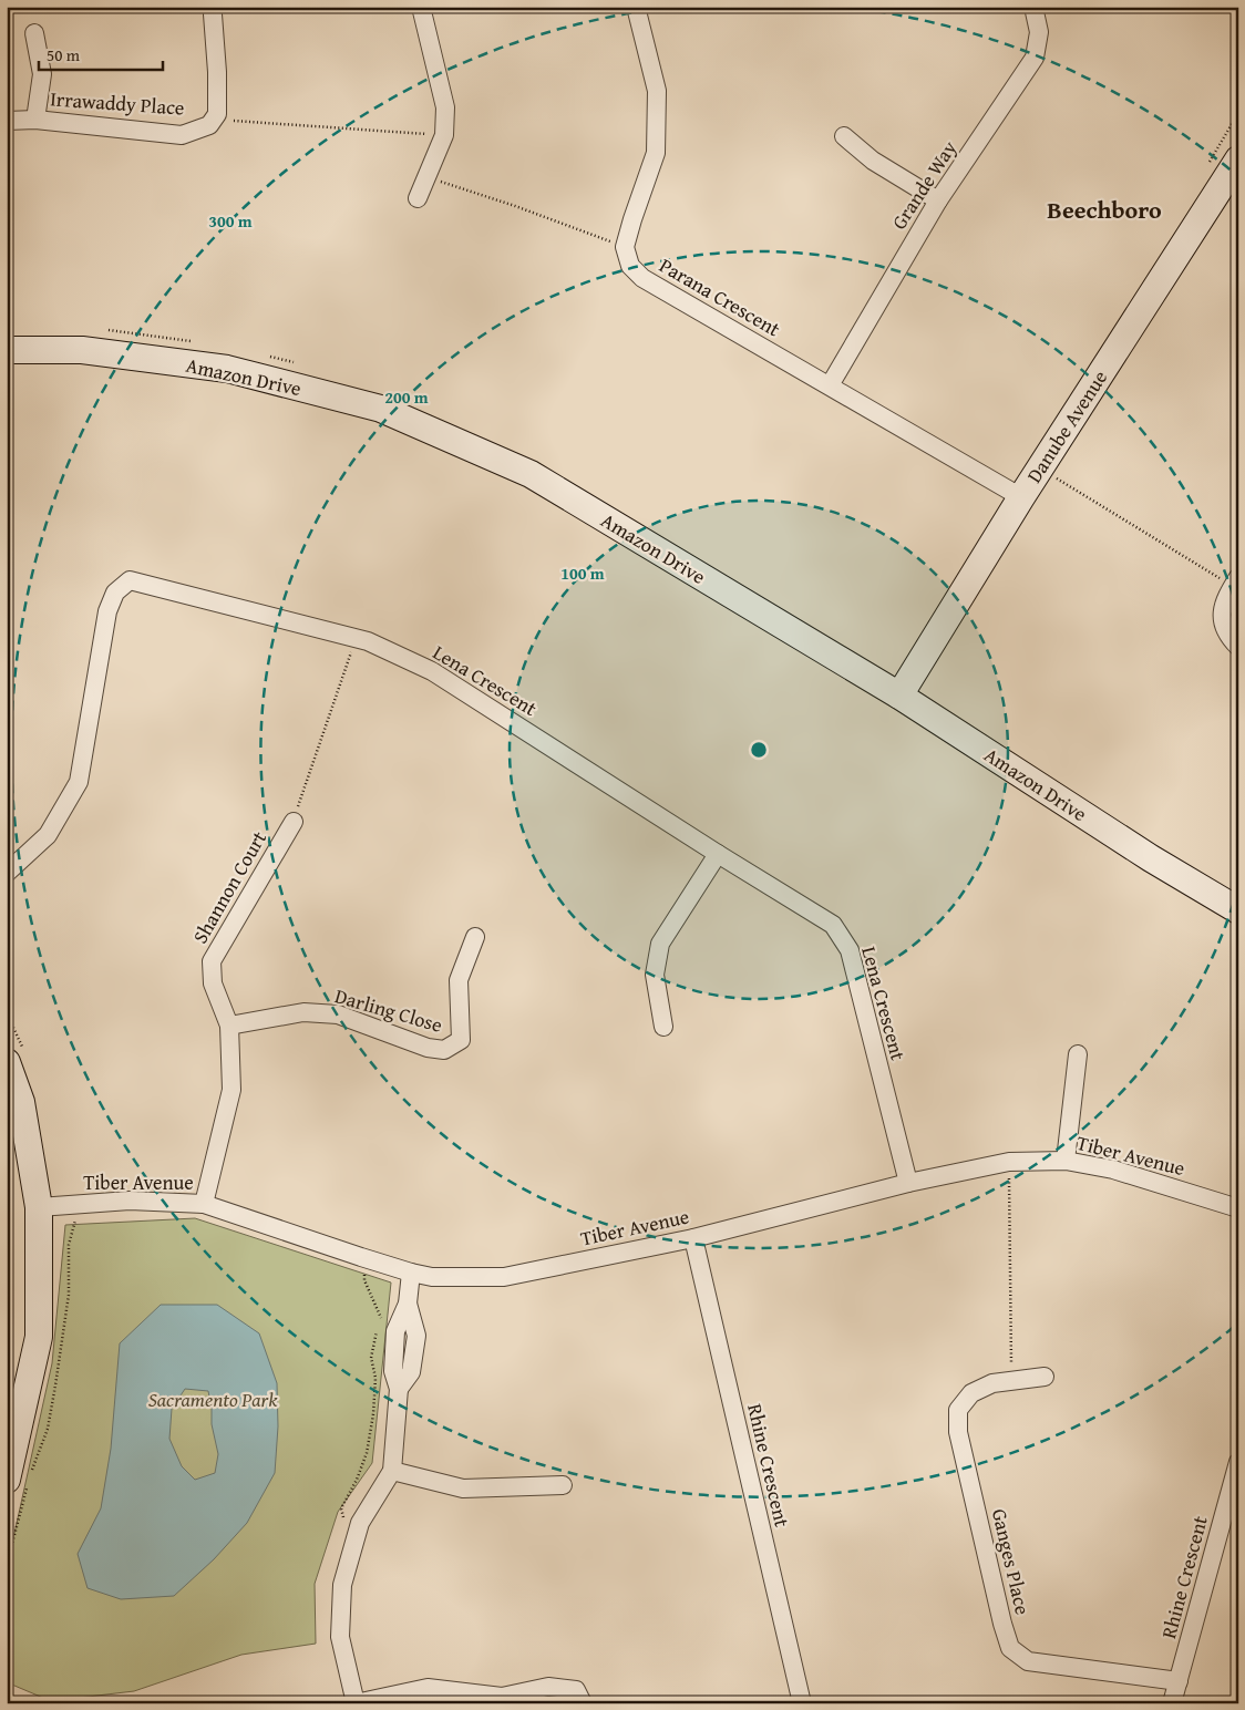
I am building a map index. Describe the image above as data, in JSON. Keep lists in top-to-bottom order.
{
  "streets": {
    "street": [
      "Irrawaddy Place",
      "Grande Way",
      "Parana Crescent",
      "Amazon Drive",
      "Danube Avenue",
      "Lena Crescent",
      "Shannon Court",
      "Darling Close",
      "Tiber Avenue",
      "Rhine Crescent",
      "Ganges Place"
    ]
  },
  "crossings": [
    ["Grande Way", "Parana Crescent"],
    ["Parana Crescent", "Danube Avenue"],
    ["Amazon Drive", "Danube Avenue"],
    ["Lena Crescent", "Tiber Avenue"],
    ["Shannon Court", "Darling Close"],
    ["Shannon Court", "Tiber Avenue"],
    ["Tiber Avenue", "Rhine Crescent"],
    ["Rhine Crescent", "Ganges Place"]
  ],
  "districts": ["Beechboro"],
  "parks": ["Sacramento Park"],
  "scale_bar": "50 m",
  "rings": ["300 m", "200 m", "100 m"]
}
